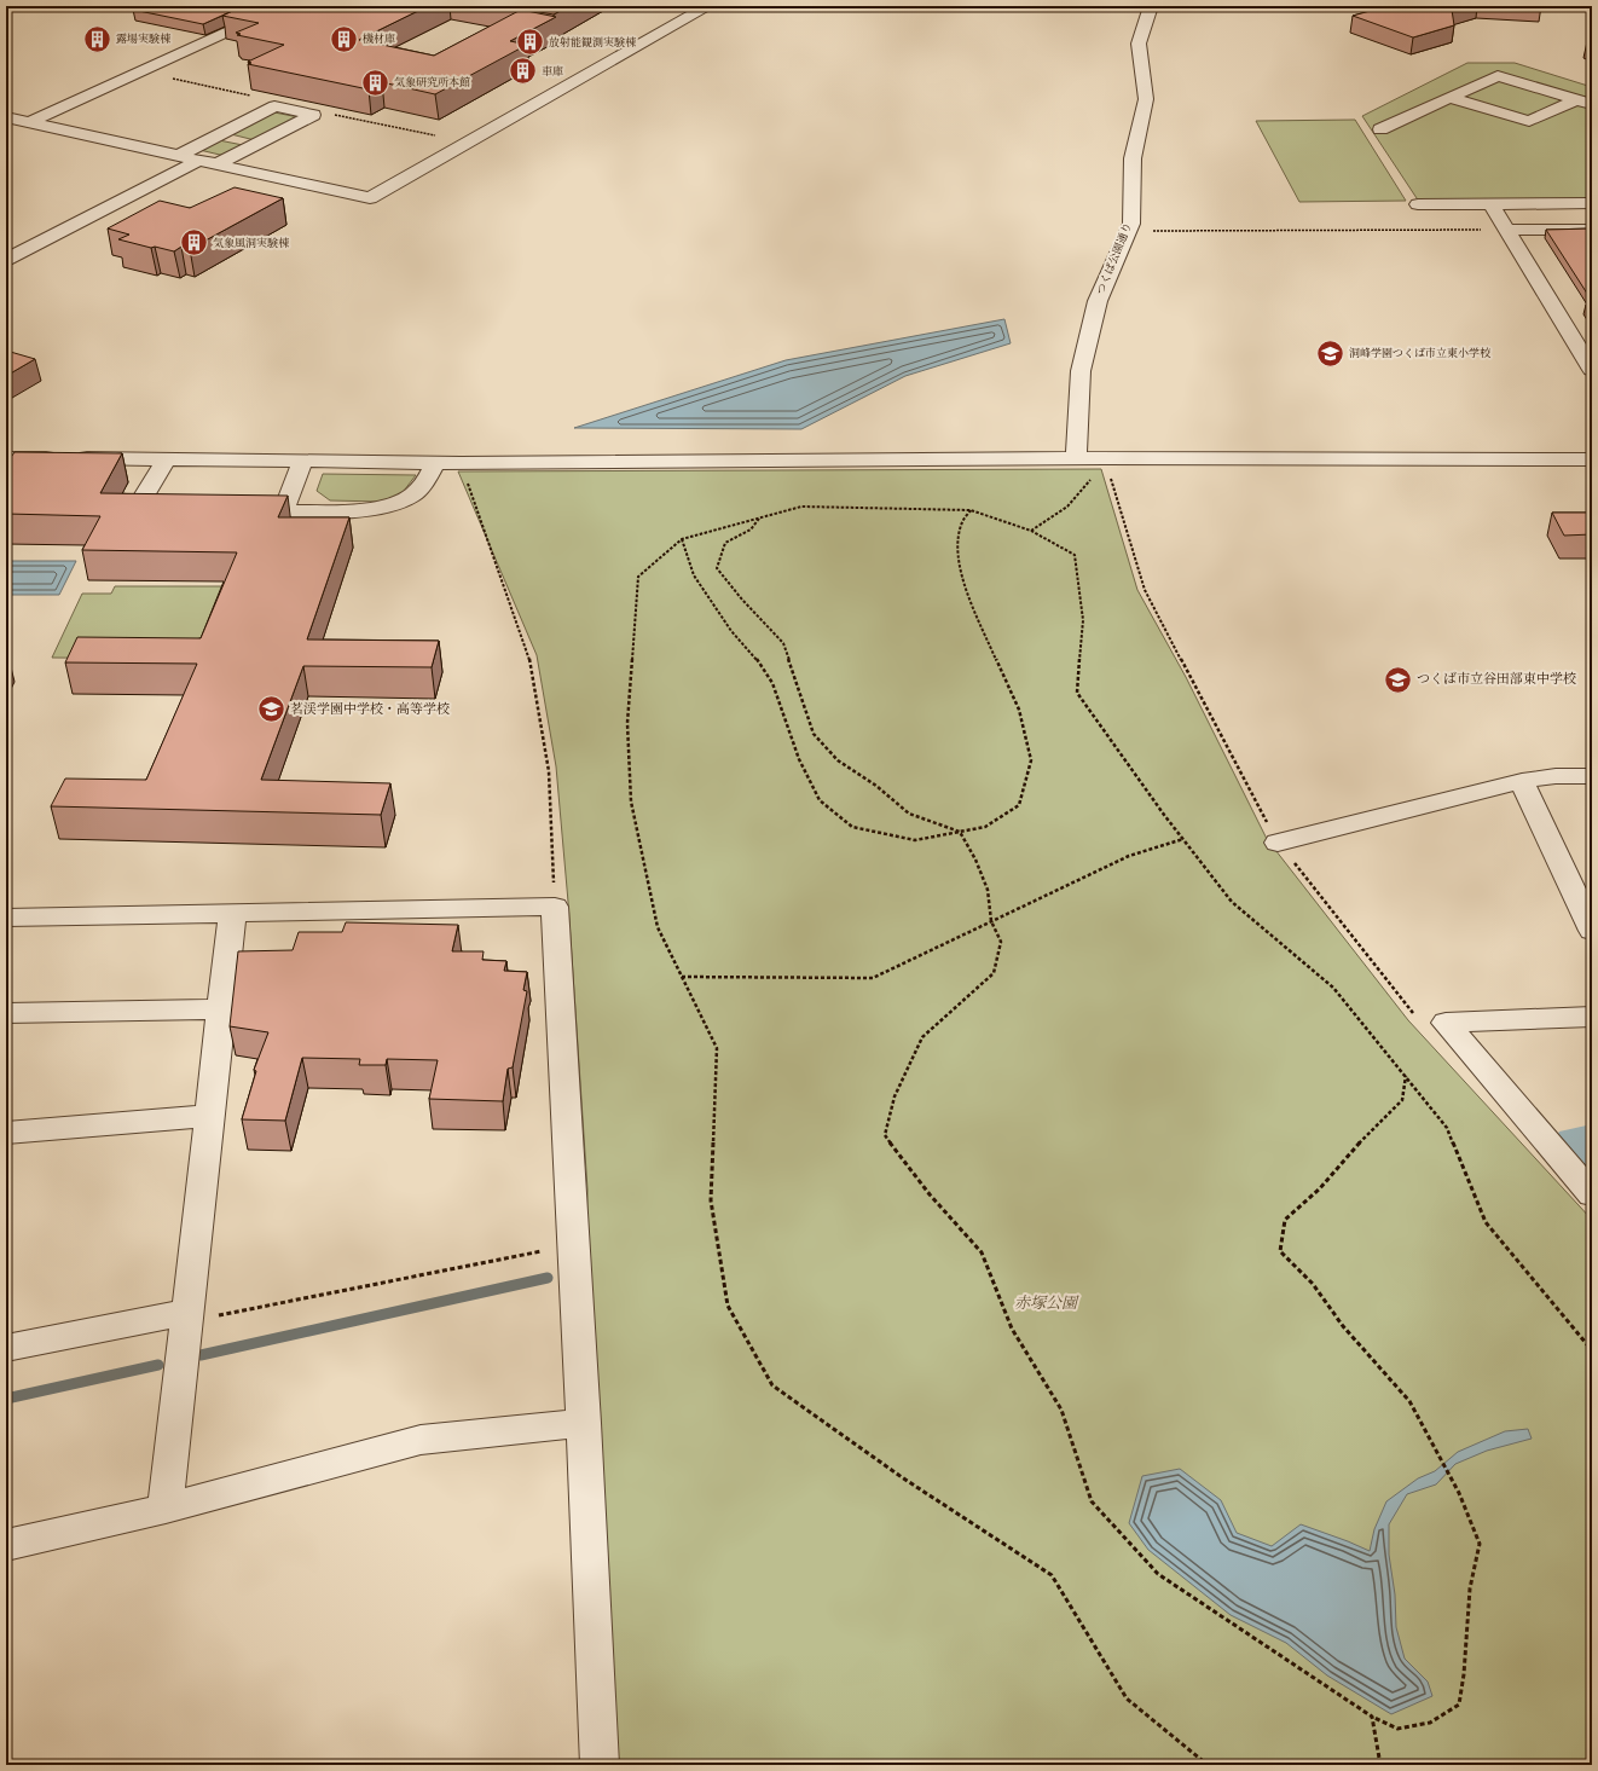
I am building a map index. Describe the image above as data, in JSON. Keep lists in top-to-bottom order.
{
  "streets": {
    "street": ["つくば公園通り"]
  },
  "parks": ["赤塚公園"],
  "places": {
    "building": [
      "露場実験棟",
      "機材庫",
      "放射能観測実験棟",
      "車庫",
      "気象研究所本館",
      "気象風洞実験棟"
    ],
    "school or university": ["洞峰学園つくば市立東小学校", "つくば市立谷田部東中学校", "茗渓学園中学校・高等学校"]
  }
}
